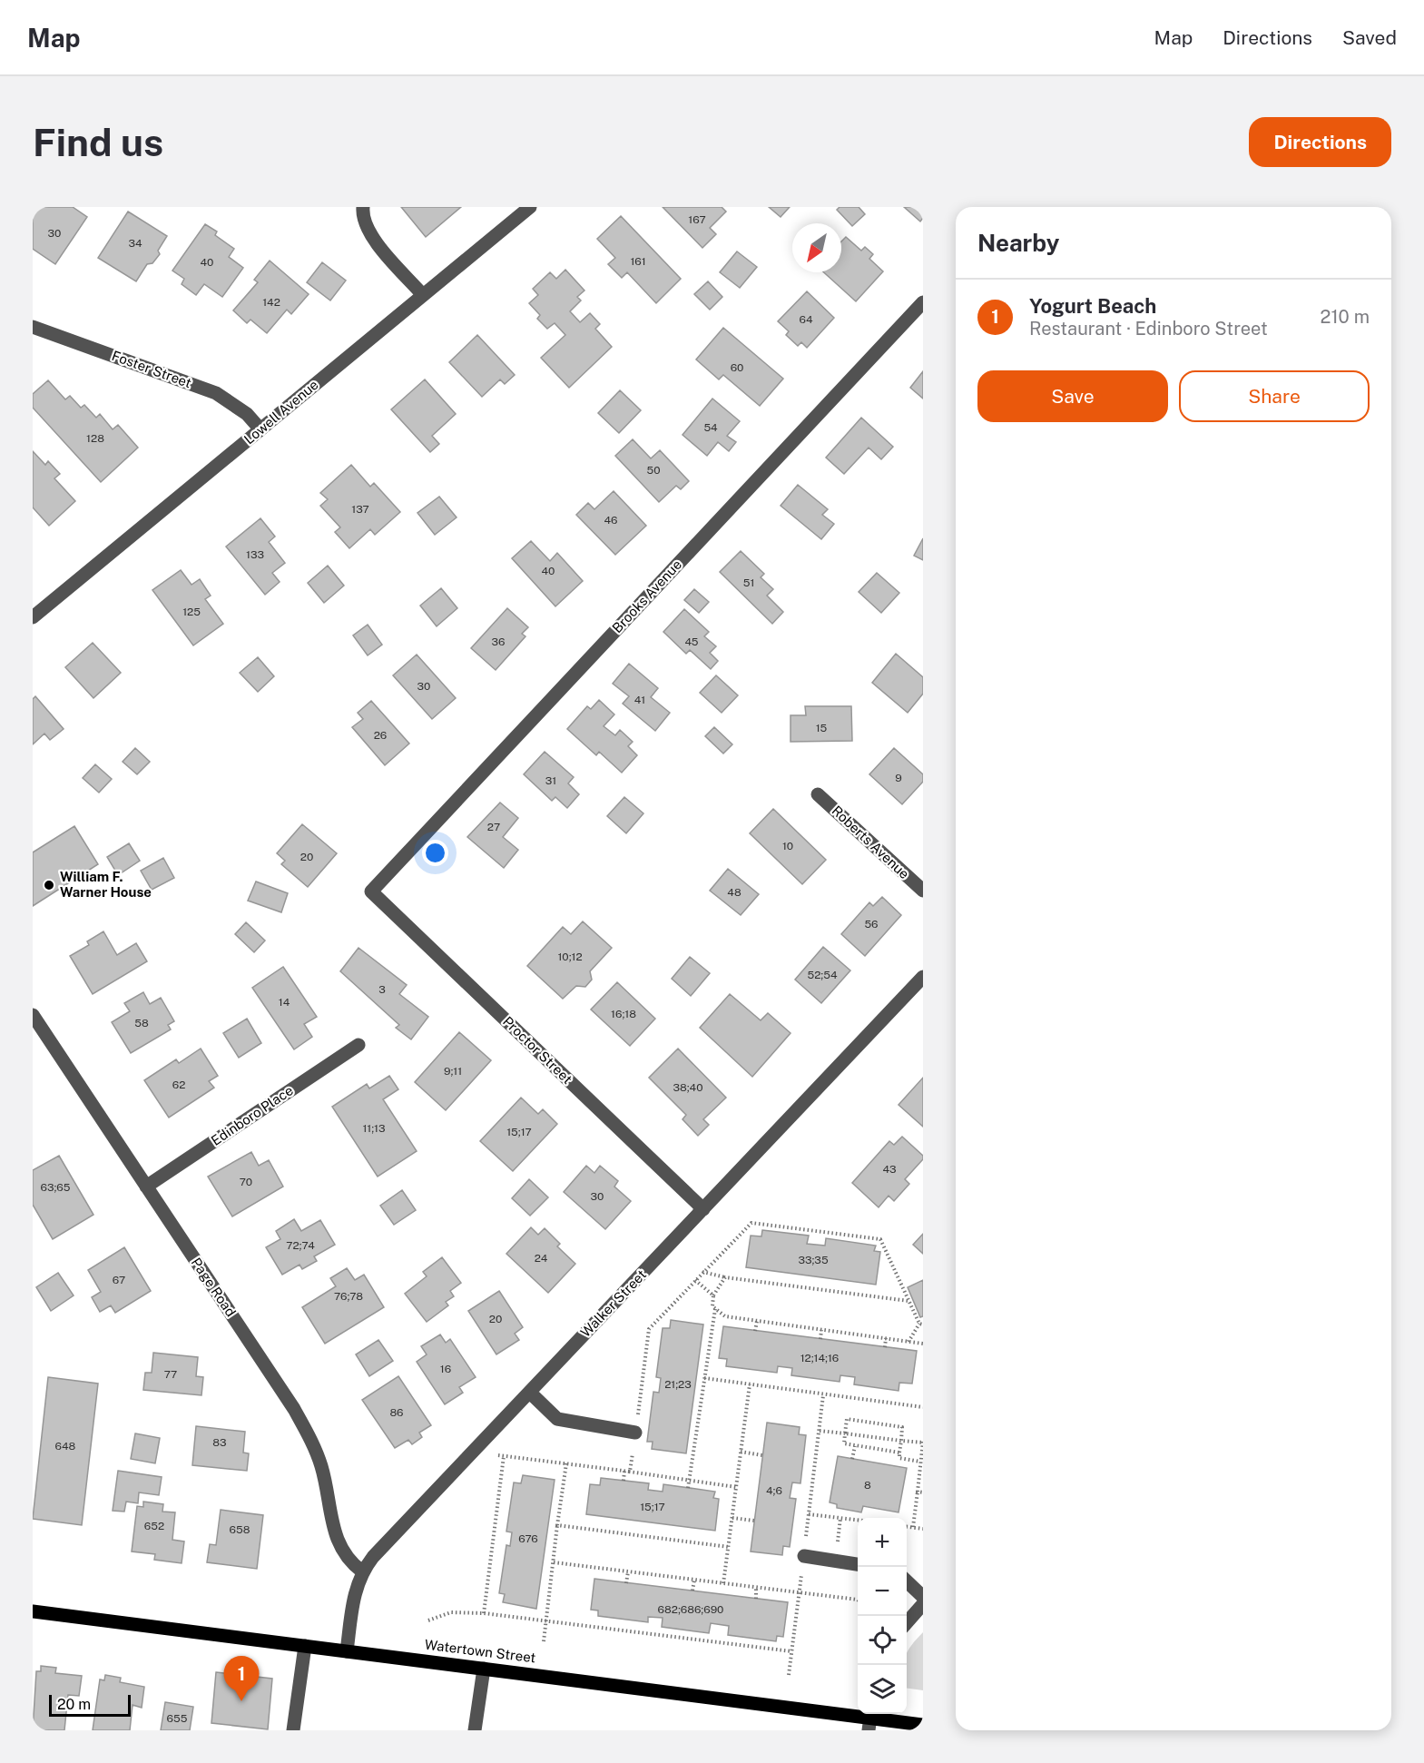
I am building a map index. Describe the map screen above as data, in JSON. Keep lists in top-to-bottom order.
{
  "streets": {
    "main road": ["Watertown Street"],
    "street": [
      "Foster Street",
      "Lowell Avenue",
      "Brooks Avenue",
      "Roberts Avenue",
      "Proctor Street",
      "Edinboro Place",
      "Page Road",
      "Walker Street"
    ]
  },
  "crossings": [
    ["Foster Street", "Lowell Avenue"],
    ["Brooks Avenue", "Proctor Street"],
    ["Proctor Street", "Walker Street"],
    ["Edinboro Place", "Page Road"],
    ["Page Road", "Walker Street"],
    ["Walker Street", "Watertown Street"]
  ],
  "places": ["William F. Warner House"],
  "house_numbers": [
    "167",
    "30",
    "34",
    "161",
    "40",
    "142",
    "64",
    "60",
    "54",
    "128",
    "50",
    "137",
    "46",
    "133",
    "40",
    "51",
    "125",
    "36",
    "45",
    "30",
    "41",
    "15",
    "26",
    "9",
    "31",
    "27",
    "10",
    "20",
    "48",
    "56",
    "10;12",
    "52;54",
    "3",
    "14",
    "16;18",
    "58",
    "9;11",
    "62",
    "38;40",
    "11;13",
    "15;17",
    "43",
    "70",
    "63;65",
    "30",
    "72;74",
    "24",
    "33;35",
    "67",
    "76;78",
    "20",
    "12;14;16",
    "16",
    "77",
    "21;23",
    "86",
    "83",
    "648",
    "8",
    "4;6",
    "15;17",
    "652",
    "658",
    "676",
    "682;686;690",
    "655"
  ],
  "scale_bar": "20 m",
  "north": "bottom left",
  "page": {
    "header": "Map",
    "nav": ["Map", "Directions", "Saved"],
    "buttons": [
      "Directions",
      ["Save", "Share"]
    ],
    "title": "Find us",
    "heading": "Nearby",
    "list": [
      {
        "mark": "1",
        "name": "Yogurt Beach",
        "note": "Restaurant · Edinboro Street",
        "value": "210 m"
      }
    ],
    "map_buttons": ["+", "−"],
    "pins": "1",
    "scale": "20 m"
  }
}
